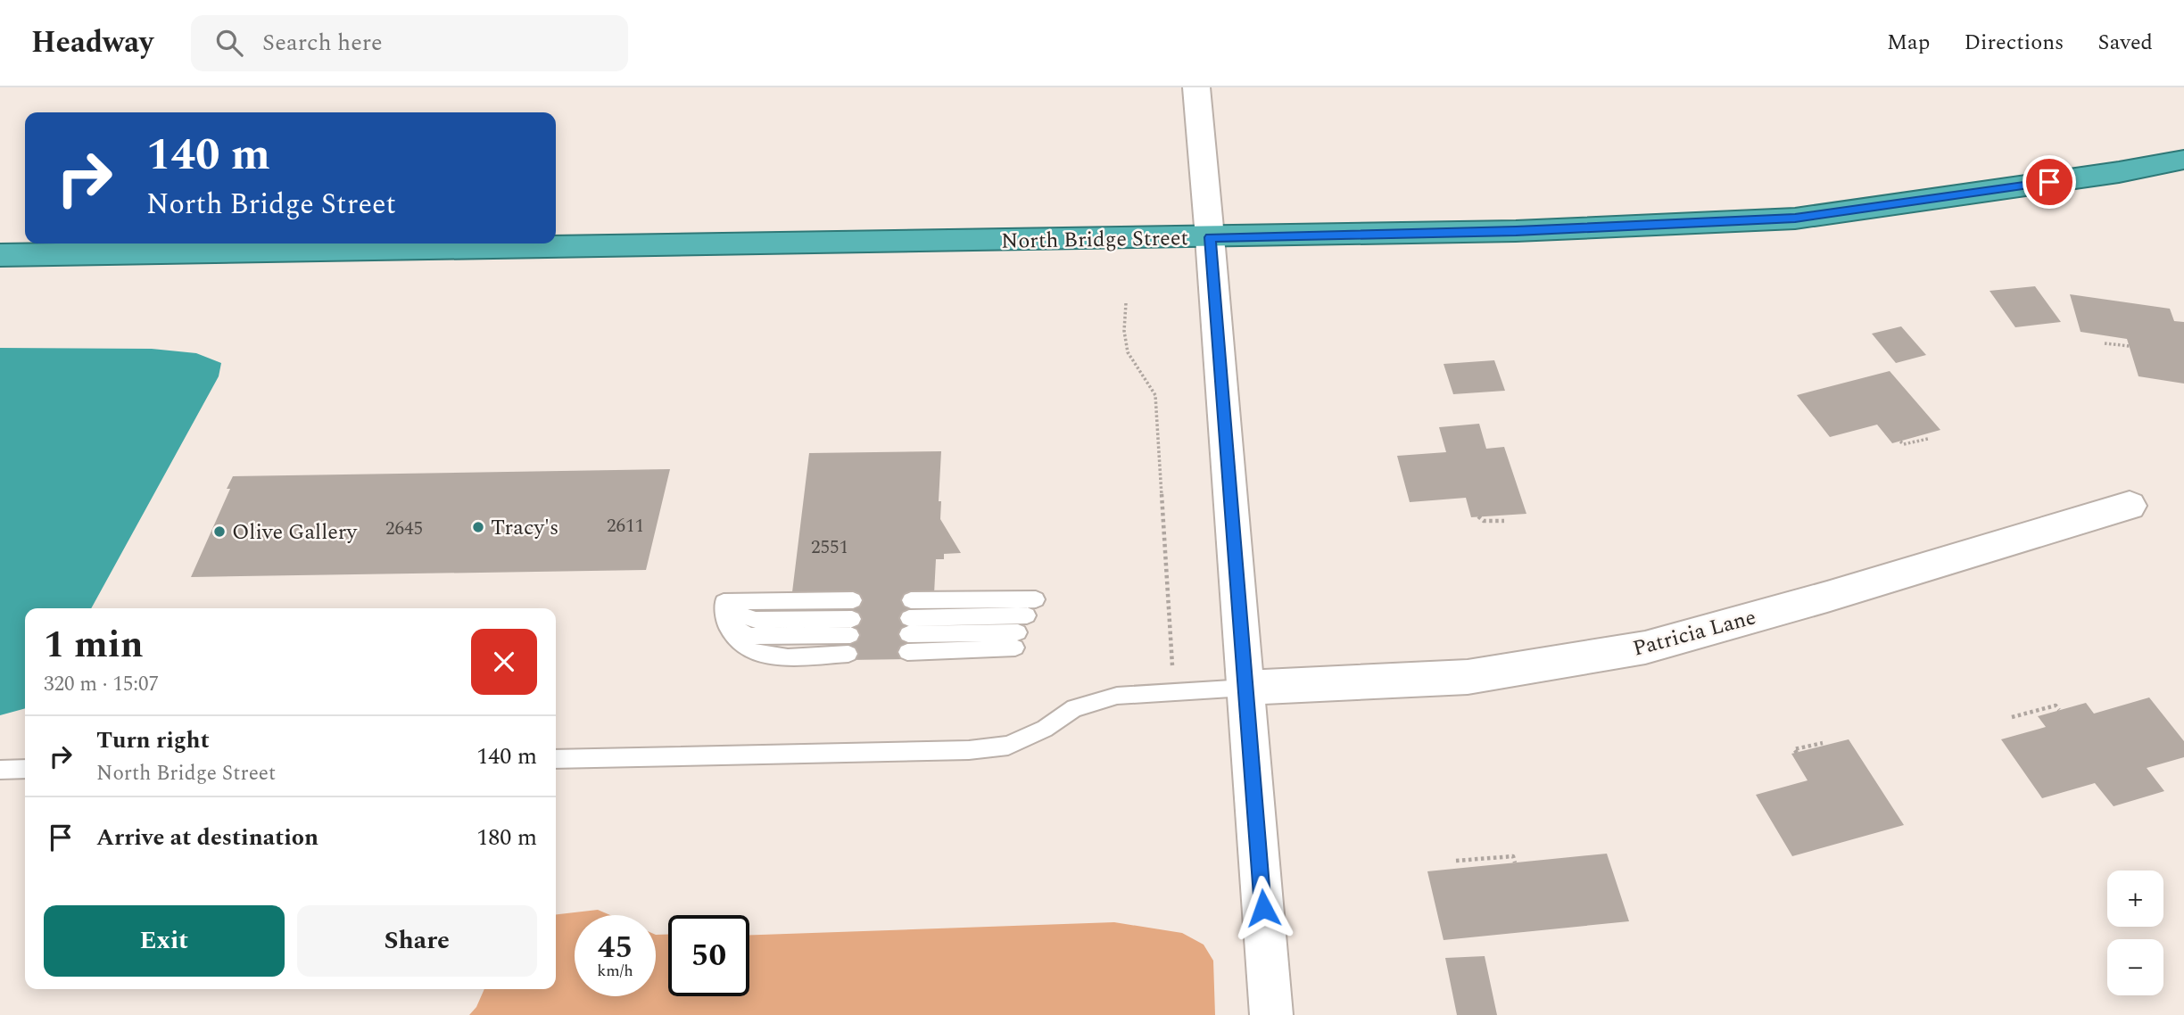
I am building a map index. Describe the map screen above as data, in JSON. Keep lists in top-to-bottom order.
{
  "streets": {
    "highway": ["North Bridge Street"],
    "street": ["Patricia Lane"]
  },
  "places": ["Tracy's", "Olive Gallery"],
  "house_numbers": ["2611", "2645", "2551"],
  "page": {
    "header": "Headway",
    "search": "Search here",
    "nav": ["Map", "Directions", "Saved"],
    "turn": ["140 m", "North Bridge Street"],
    "heading": ["1 min", "320 m · 15:07"],
    "list": [
      {
        "name": "Turn right",
        "note": "North Bridge Street",
        "value": "140 m"
      },
      {
        "name": "Arrive at destination",
        "value": "180 m"
      }
    ],
    "map_buttons": ["+", "−"],
    "buttons": ["Exit", "Share"],
    "speed": "45 km/h",
    "limit": "50"
  }
}
